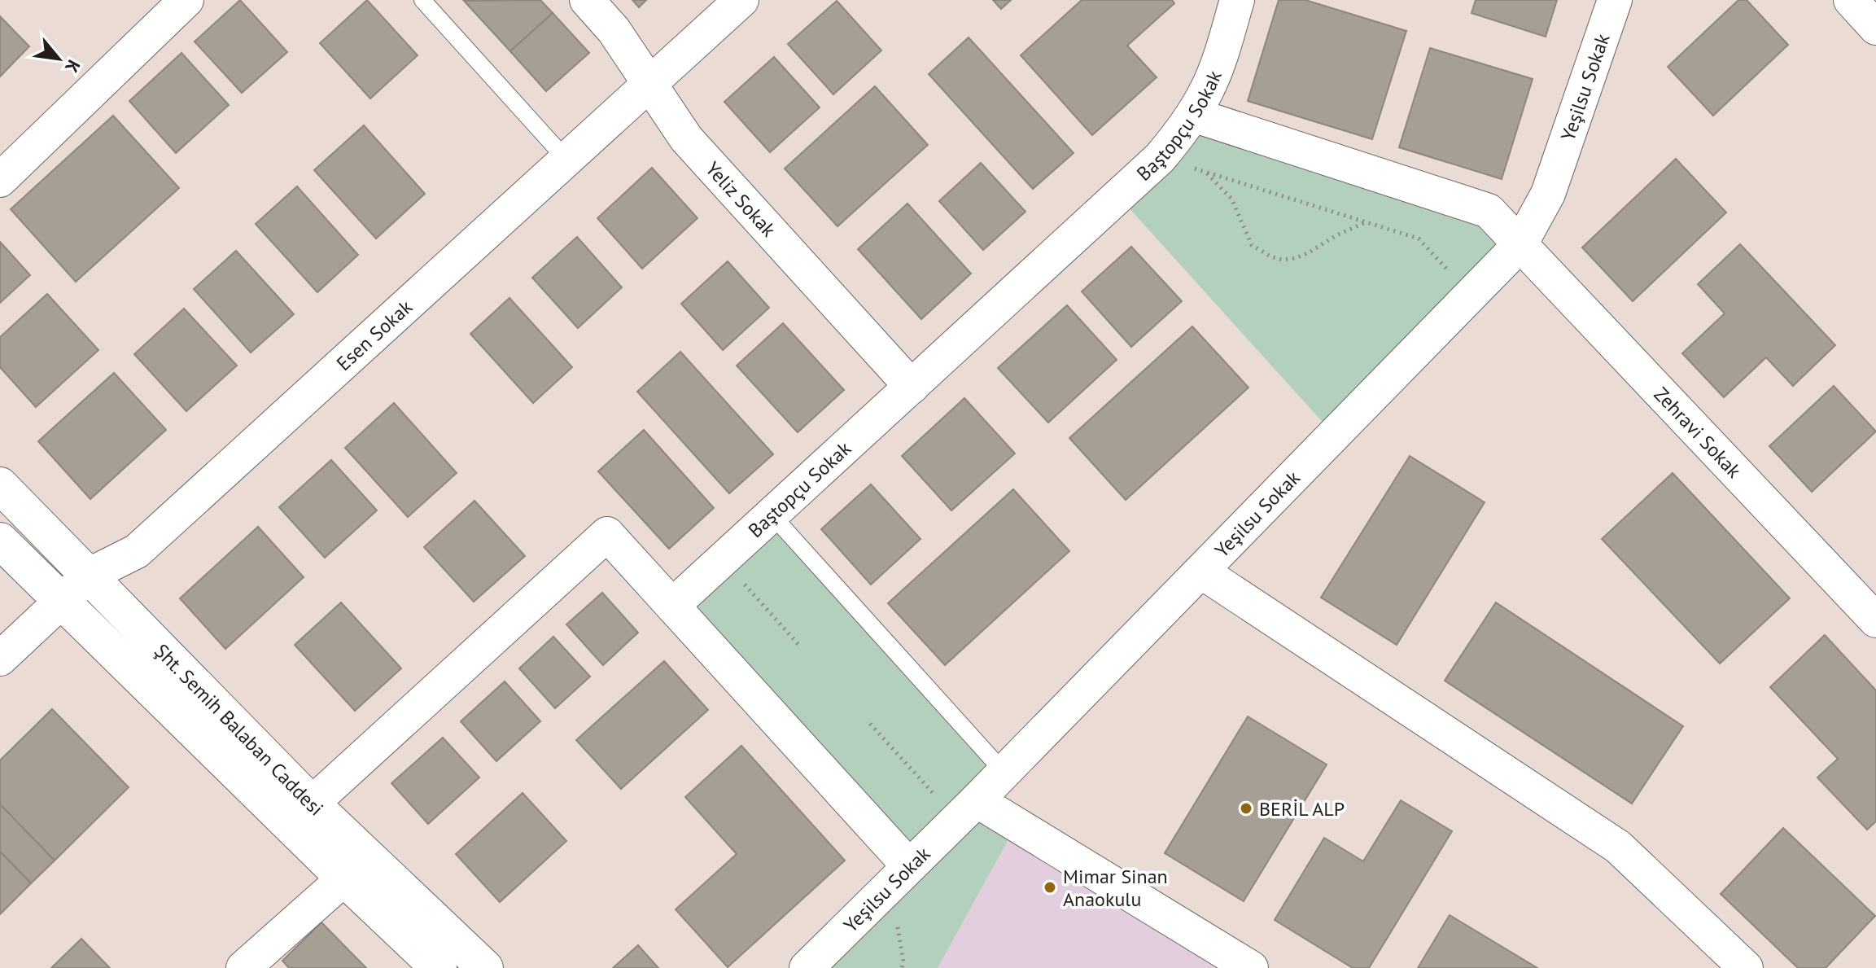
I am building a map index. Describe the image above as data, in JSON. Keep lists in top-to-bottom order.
{
  "streets": {
    "street": [
      "Yeşilsu Sokak",
      "Baştopçu Sokak",
      "Yeliz Sokak",
      "Esen Sokak",
      "Zehravi Sokak",
      "Şht. Semih Balaban Caddesi"
    ]
  },
  "crossings": [
    ["Yeşilsu Sokak", "Zehravi Sokak"],
    ["Baştopçu Sokak", "Yeliz Sokak"],
    ["Baştopçu Sokak", "Zehravi Sokak"],
    ["Yeliz Sokak", "Esen Sokak"],
    ["Esen Sokak", "Şht. Semih Balaban Caddesi"]
  ],
  "places": ["BERİL ALP", "Mimar Sinan Anaokulu"],
  "north": "bottom right"
}
